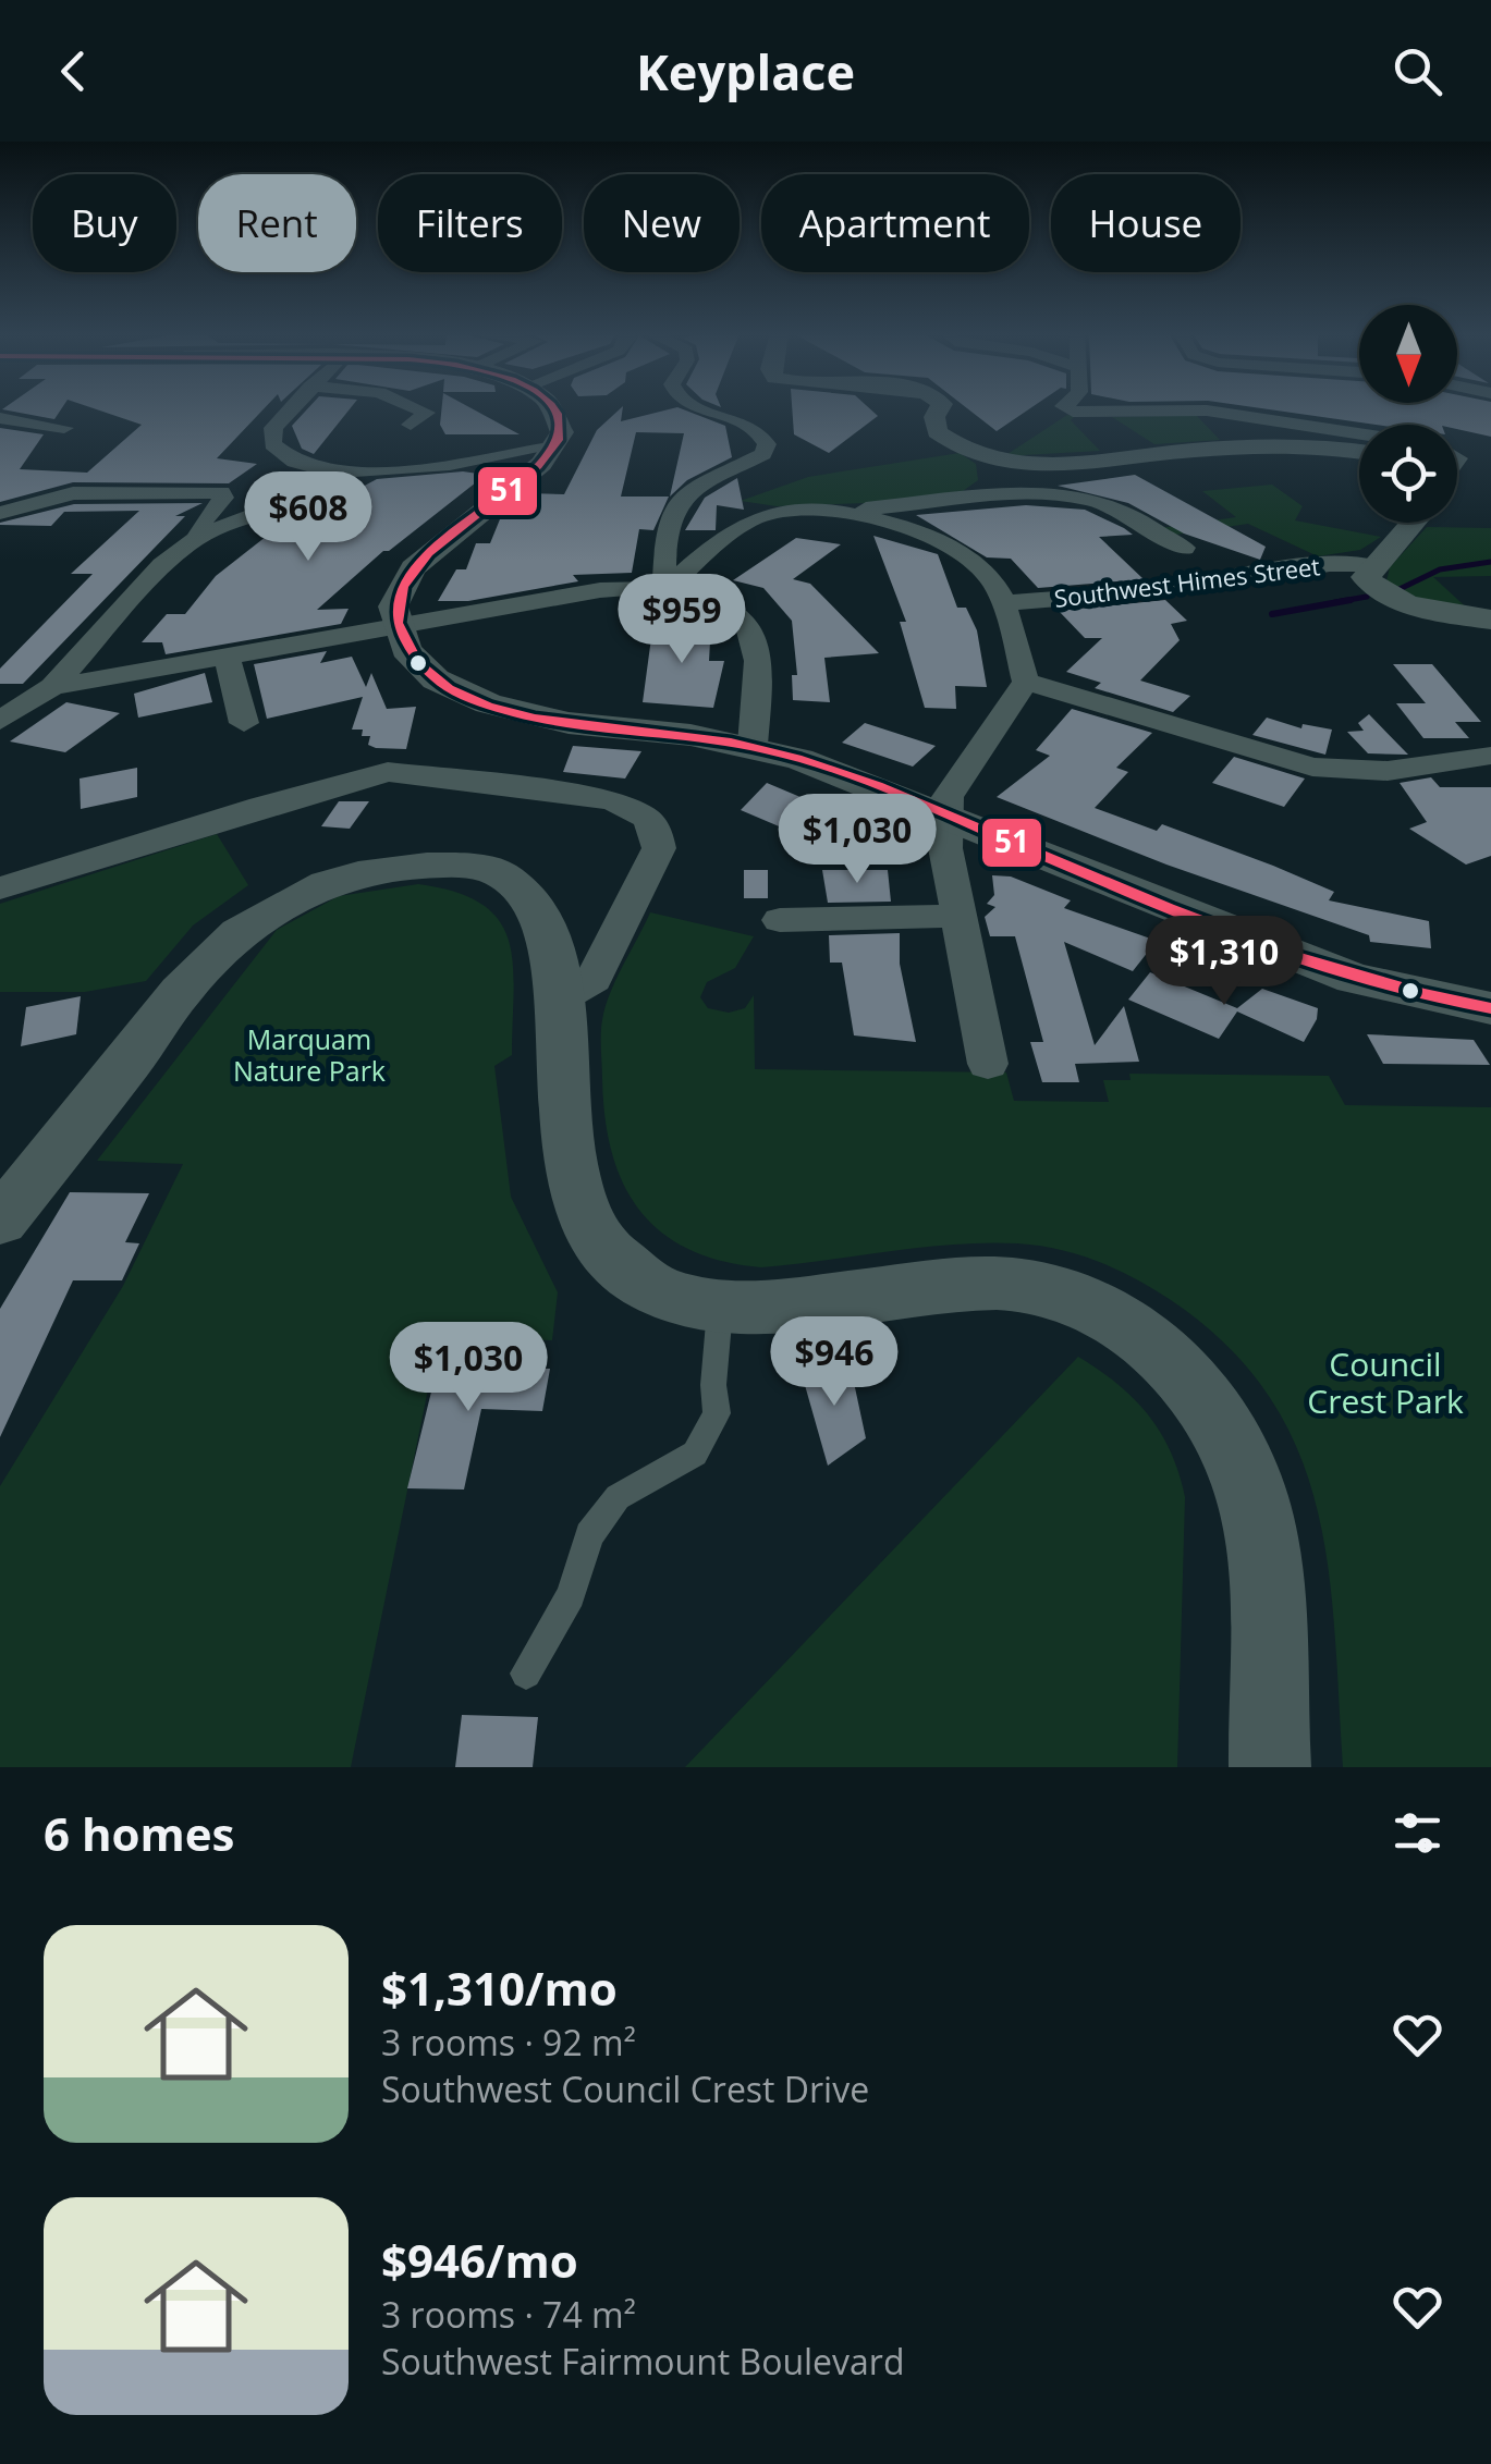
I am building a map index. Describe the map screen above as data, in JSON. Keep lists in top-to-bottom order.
{
  "streets": {
    "street": ["Southwest Himes Street"]
  },
  "parks": ["Marquam Nature Park", "Council Crest Park"],
  "lines": ["transit line 51"],
  "north": "bottom",
  "page": {
    "header": "Keyplace",
    "chip": [
      "Buy",
      "Rent",
      "Filters",
      "New",
      "Apartment",
      "House"
    ],
    "price": [
      "$608",
      "$959",
      "$1,030",
      "$1,310",
      "$946",
      "$1,030"
    ],
    "heading": "6 homes",
    "list": [
      {
        "name": "$1,310/mo",
        "note": "3 rooms · 92 m² · Southwest Council Crest Drive"
      },
      {
        "name": "$946/mo",
        "note": "3 rooms · 74 m² · Southwest Fairmount Boulevard"
      }
    ]
  }
}
